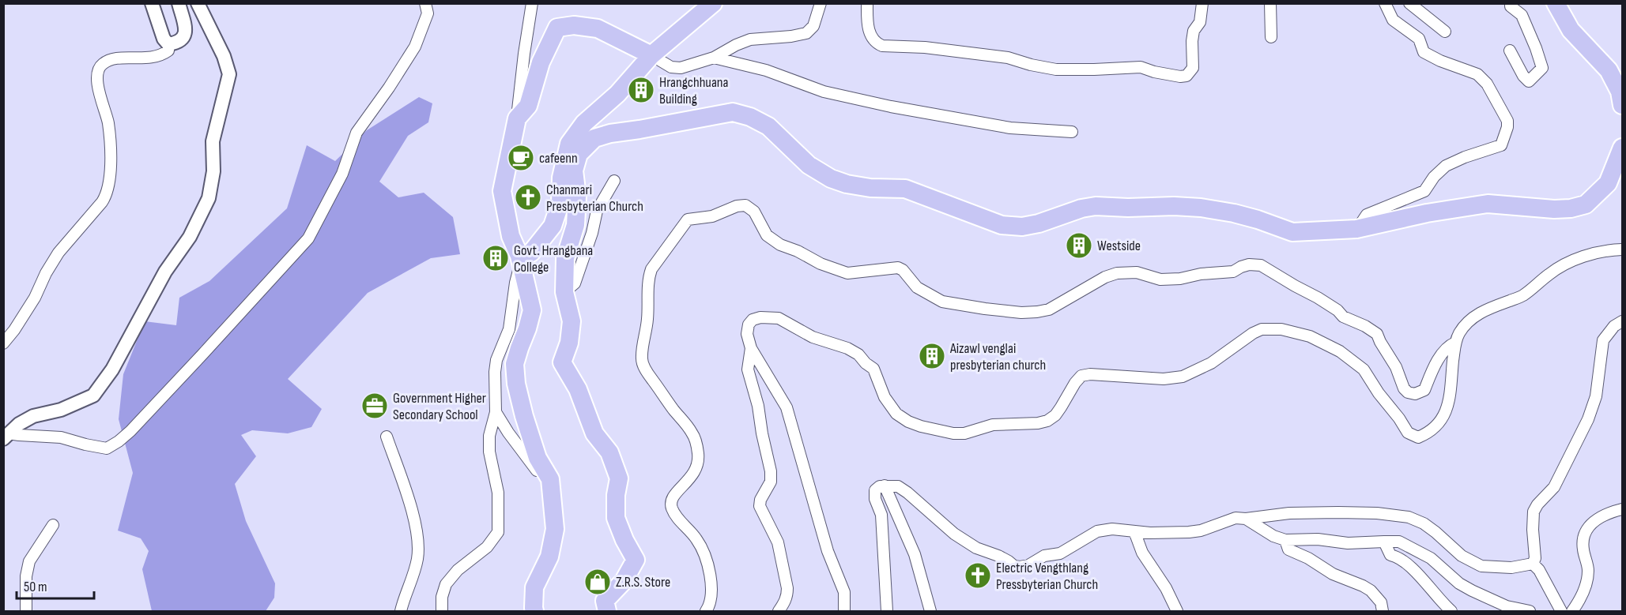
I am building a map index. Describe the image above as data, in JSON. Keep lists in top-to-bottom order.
{
  "places": {
    "building": [
      "Hrangchhuana Building",
      "Westside",
      "Govt. Hrangbana College",
      "Aizawl venglai presbyterian church"
    ],
    "cafe": ["cafeenn"],
    "church": ["Chanmari Presbyterian Church", "Electric Vengthlang Pressbyterian Church"],
    "office": ["Government Higher Secondary School"],
    "shop": ["Z.R.S. Store"]
  },
  "scale_bar": "50 m"
}
